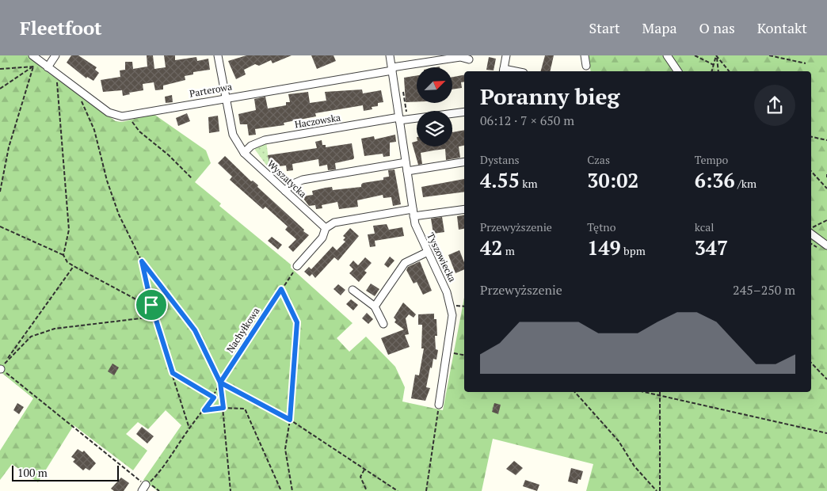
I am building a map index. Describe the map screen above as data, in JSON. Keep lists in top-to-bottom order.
{
  "streets": {
    "street": [
      "Parterowa",
      "Haczowska",
      "Wyszatycka",
      "Tyszowiecka"
    ],
    "path": ["Nachyłkowa"]
  },
  "crossings": [
    ["Parterowa", "Wyszatycka"],
    ["Parterowa", "Tyszowiecka"],
    ["Haczowska", "Wyszatycka"],
    ["Haczowska", "Tyszowiecka"]
  ],
  "scale_bar": "100 m",
  "north": "top right",
  "page": {
    "header": "Fleetfoot",
    "nav": [
      "Start",
      "Mapa",
      "O nas",
      "Kontakt"
    ],
    "heading": ["Poranny bieg", "06:12 · 7 × 650 m"],
    "stats": [
      ["Dystans", "4.55 km"],
      ["Czas", "30:02"],
      ["Tempo", "6:36 /km"],
      ["Przewyższenie", "42 m"],
      ["Tętno", "149 bpm"],
      ["kcal", "347"]
    ],
    "chart": ["Przewyższenie", "245–250 m"],
    "scale": "100 m"
  }
}
